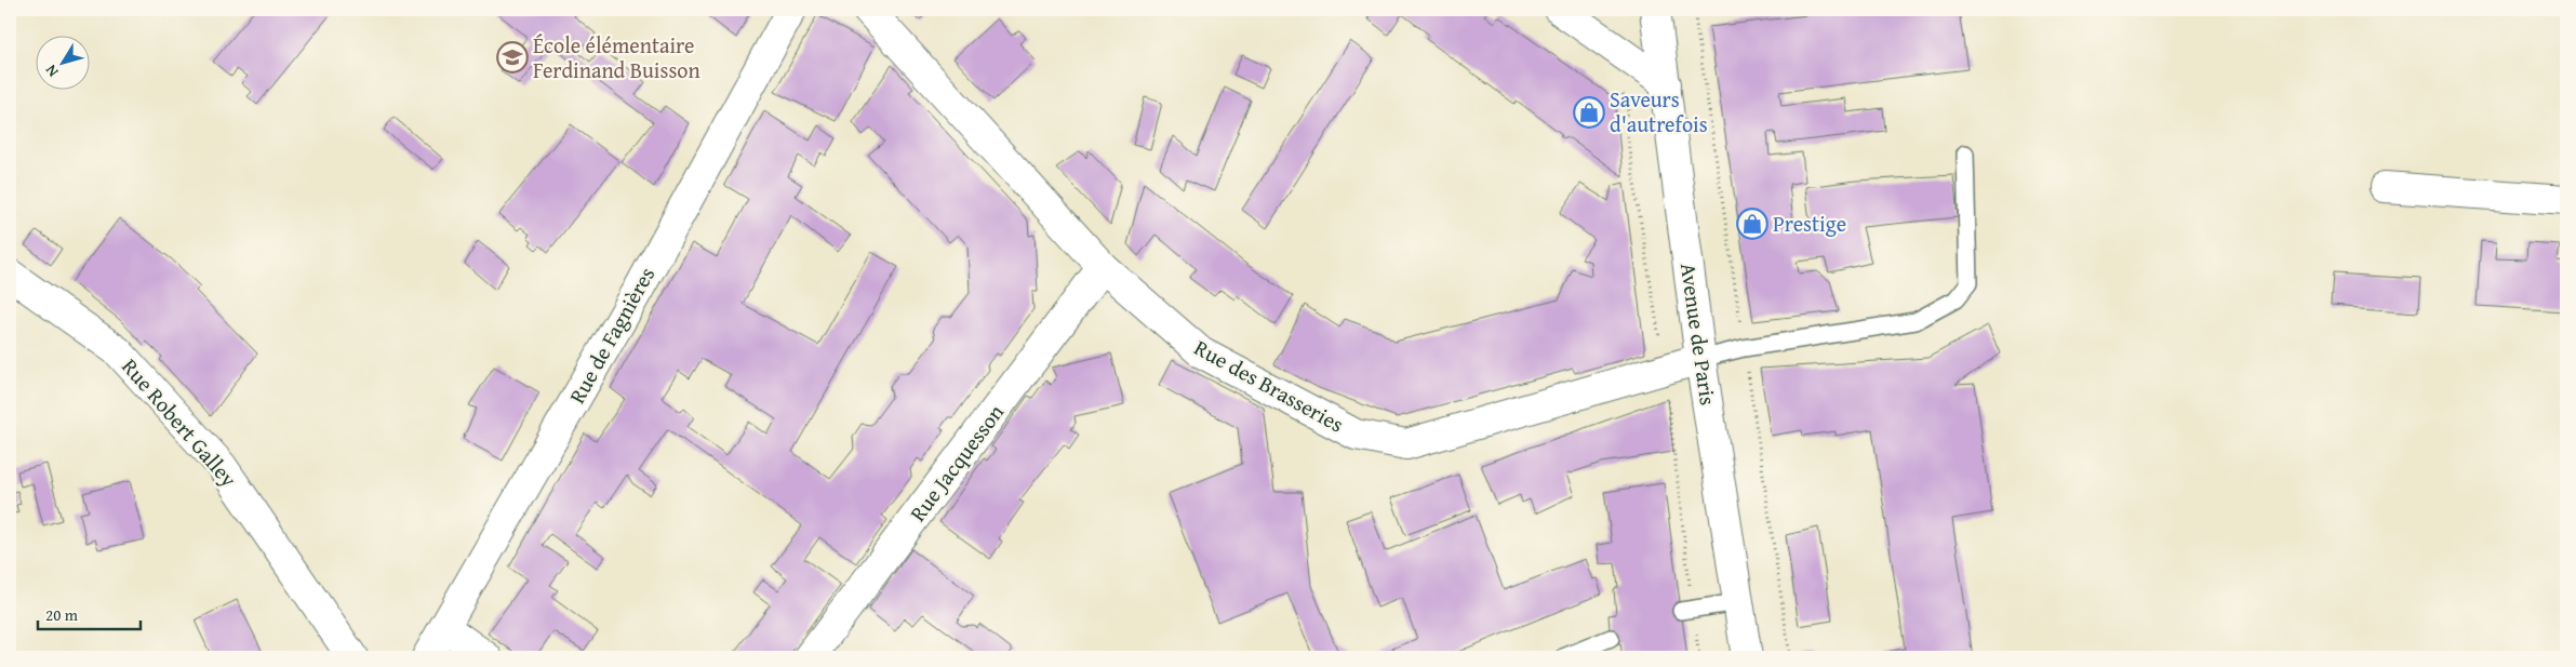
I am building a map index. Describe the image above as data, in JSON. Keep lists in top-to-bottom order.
{
  "streets": {
    "street": [
      "Avenue de Paris",
      "Rue de Fagnières",
      "Rue des Brasseries",
      "Rue Robert Galley",
      "Rue Jacquesson"
    ]
  },
  "crossings": [
    ["Avenue de Paris", "Rue des Brasseries"],
    ["Rue des Brasseries", "Rue Jacquesson"]
  ],
  "places": {
    "school or university": ["École élémentaire Ferdinand Buisson"],
    "shop": ["Saveurs d'autrefois", "Prestige"]
  },
  "scale_bar": "20 m",
  "north": "bottom left"
}
